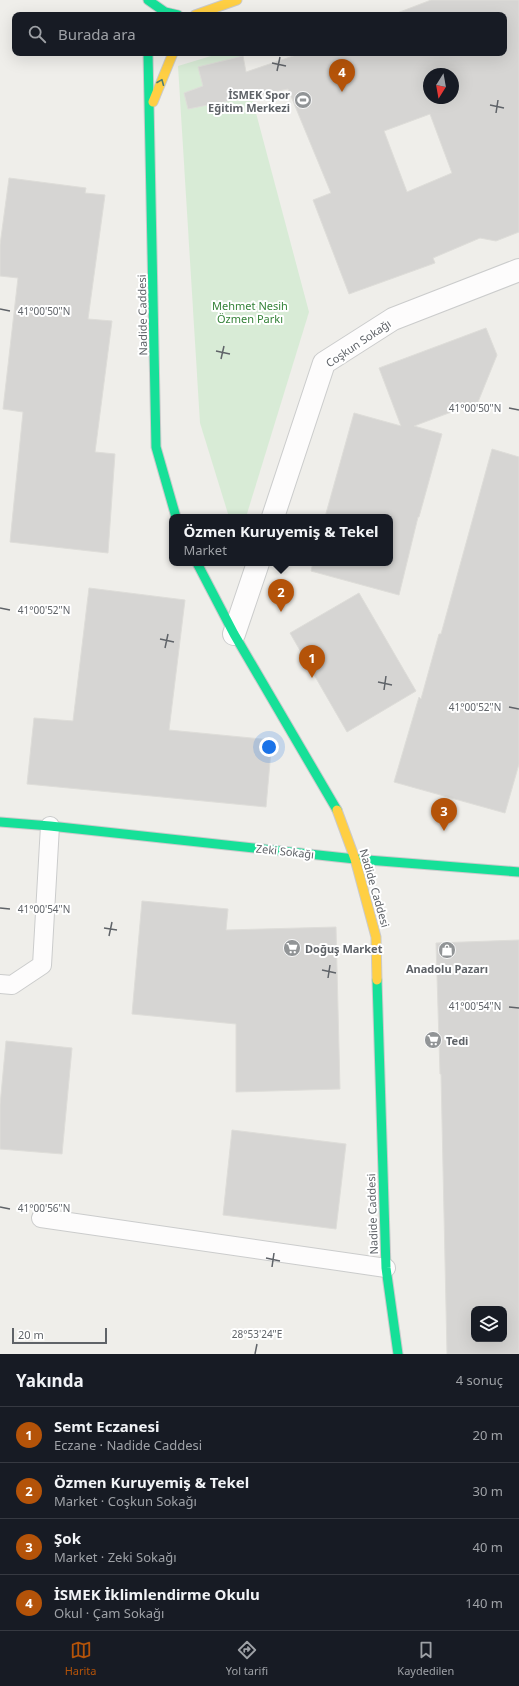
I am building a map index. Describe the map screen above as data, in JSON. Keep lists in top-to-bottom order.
{
  "streets": {
    "main road": ["Nadide Caddesi", "Zeki Sokağı"],
    "street": ["Coşkun Sokağı"]
  },
  "crossings": [
    ["Nadide Caddesi", "Zeki Sokağı"]
  ],
  "parks": ["Mehmet Nesih Özmen Parkı"],
  "places": {
    "sports": ["İSMEK Spor Eğitim Merkezi"],
    "supermarket": ["Doğuş Market", "Tedi"],
    "shop": ["Anadolu Pazarı"]
  },
  "scale_bar": "20 m",
  "north": "bottom",
  "page": {
    "search": "Burada ara",
    "pins": [
      "4",
      "2",
      "1",
      "3"
    ],
    "popup": ["Özmen Kuruyemiş & Tekel", "Market"],
    "scale": "20 m",
    "heading": ["Yakında", "4 sonuç"],
    "list": [
      {
        "mark": "1",
        "name": "Semt Eczanesi",
        "note": "Eczane · Nadide Caddesi",
        "value": "20 m"
      },
      {
        "mark": "2",
        "name": "Özmen Kuruyemiş & Tekel",
        "note": "Market · Coşkun Sokağı",
        "value": "30 m"
      },
      {
        "mark": "3",
        "name": "Şok",
        "note": "Market · Zeki Sokağı",
        "value": "40 m"
      },
      {
        "mark": "4",
        "name": "İSMEK İklimlendirme Okulu",
        "note": "Okul · Çam Sokağı",
        "value": "140 m"
      }
    ],
    "nav": ["Harita", "Yol tarifi", "Kaydedilen"]
  },
  "coordinates": [
    "41°00'50\"N",
    "41°00'52\"N",
    "41°00'54\"N",
    "41°00'56\"N",
    "28°53'24\"E"
  ]
}
